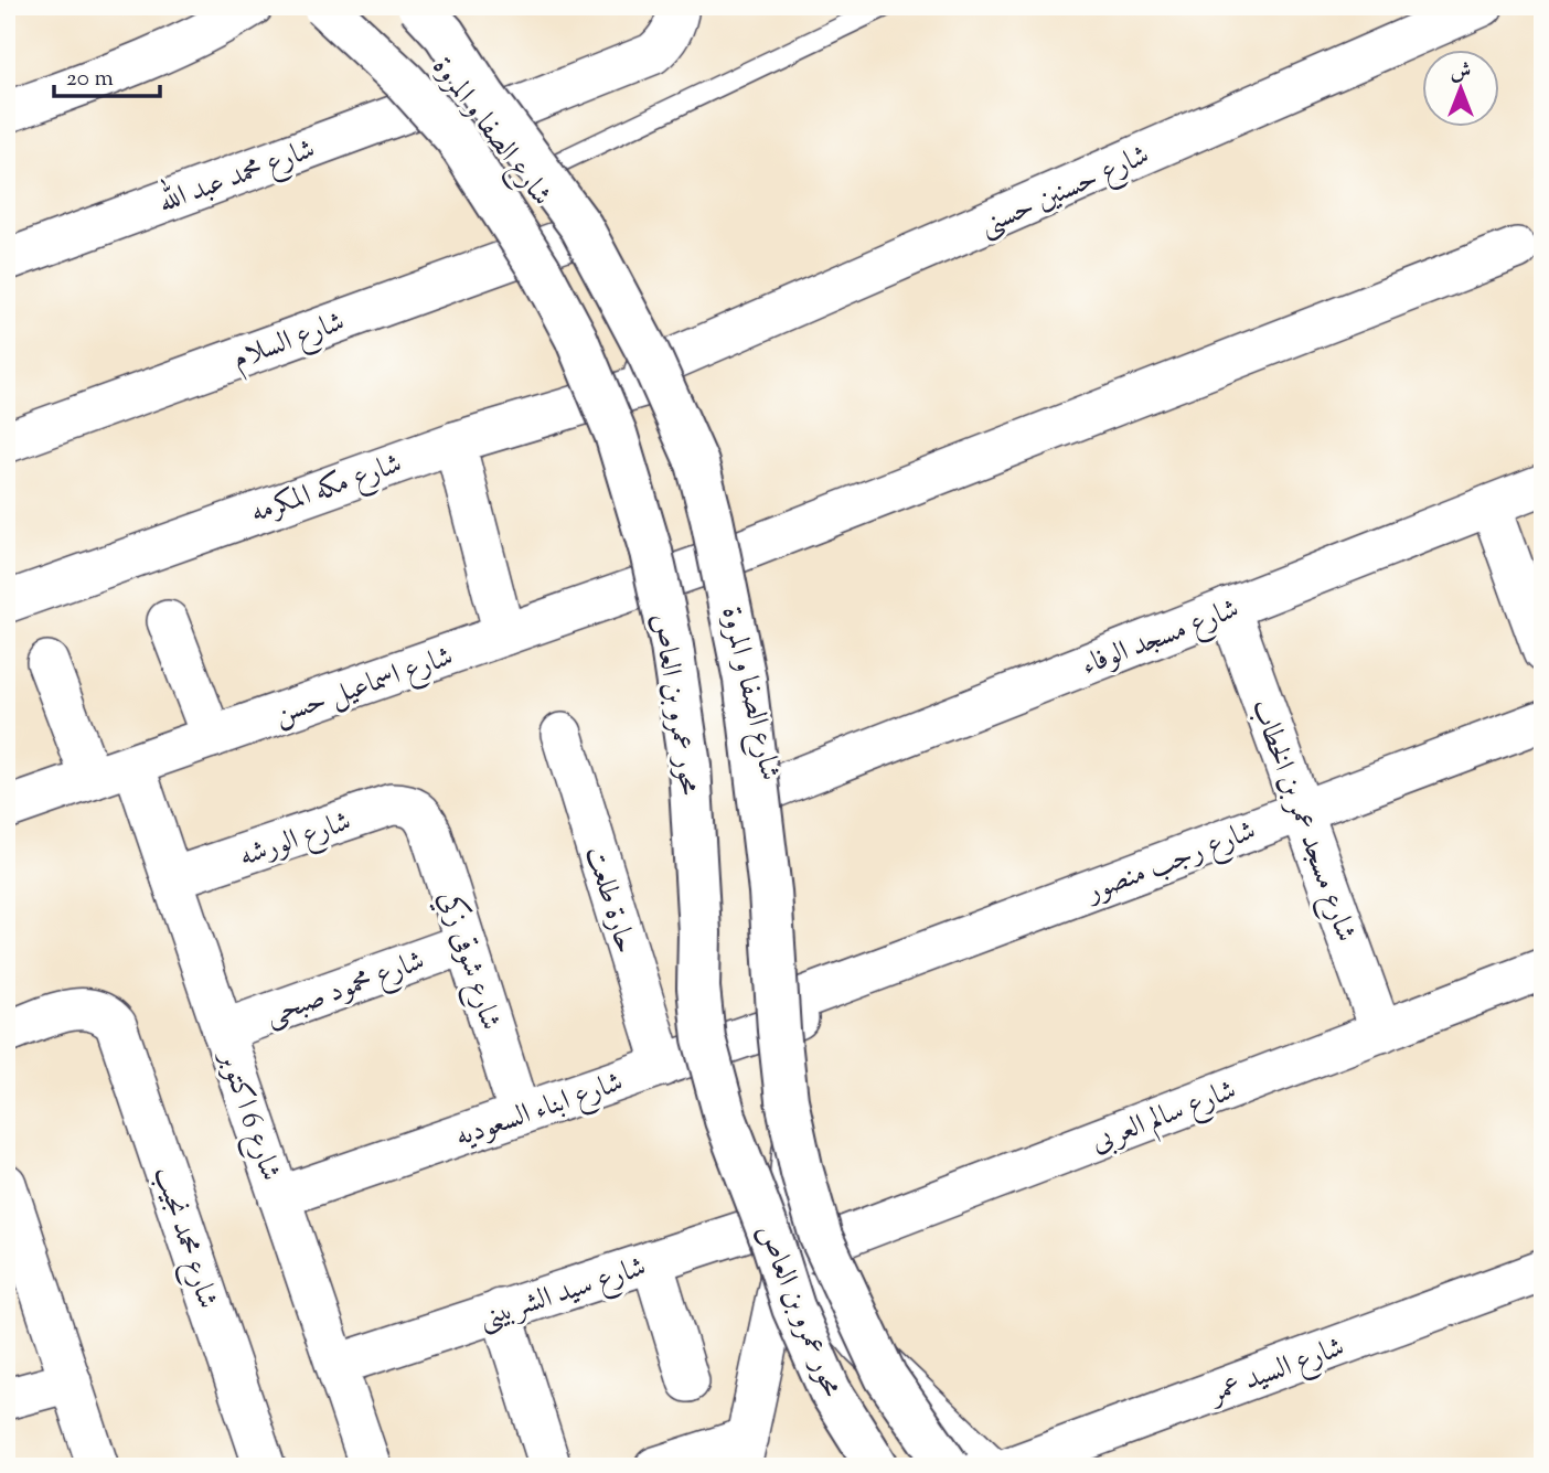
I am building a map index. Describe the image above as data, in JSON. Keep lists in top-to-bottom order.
{
  "streets": {
    "main road": ["محور عمرو بن العاص"],
    "street": [
      "شارع الصفا و المروة",
      "شارع محمد عبد الله",
      "شارع حسنين حسنى",
      "شارع السلام",
      "شارع مكه المكرمه",
      "شارع مسجد الوفاء",
      "شارع اسماعيل حسن",
      "شارع مسجد عمر بن الخطاب",
      "شارع الورشه",
      "شارع رجب منصور",
      "حارة طلعت",
      "شارع شوقى زكي",
      "شارع محمود صبحى",
      "شارع ابناء السعوديه",
      "شارع سالم العربى",
      "شارع 6 اكتوبر",
      "شارع محمد نجيب",
      "شارع سيد الشربينى",
      "شارع السيد عمر"
    ]
  },
  "crossings": [
    ["شارع الصفا و المروة", "شارع محمد عبد الله"],
    ["شارع الصفا و المروة", "شارع حسنين حسنى"],
    ["شارع الصفا و المروة", "شارع السلام"],
    ["شارع الصفا و المروة", "شارع مكه المكرمه"],
    ["شارع الصفا و المروة", "شارع مسجد الوفاء"],
    ["شارع الصفا و المروة", "شارع اسماعيل حسن"],
    ["شارع الصفا و المروة", "شارع رجب منصور"],
    ["شارع الصفا و المروة", "شارع ابناء السعوديه"],
    ["شارع الصفا و المروة", "شارع سالم العربى"],
    ["شارع الصفا و المروة", "شارع سيد الشربينى"],
    ["شارع حسنين حسنى", "شارع مكه المكرمه"],
    ["شارع مسجد الوفاء", "شارع مسجد عمر بن الخطاب"],
    ["شارع اسماعيل حسن", "شارع 6 اكتوبر"],
    ["شارع مسجد عمر بن الخطاب", "شارع رجب منصور"],
    ["شارع مسجد عمر بن الخطاب", "شارع سالم العربى"],
    ["شارع الورشه", "شارع شوقى زكي"],
    ["شارع الورشه", "شارع 6 اكتوبر"],
    ["شارع رجب منصور", "شارع ابناء السعوديه"],
    ["حارة طلعت", "شارع ابناء السعوديه"],
    ["شارع شوقى زكي", "شارع محمود صبحى"],
    ["شارع شوقى زكي", "شارع ابناء السعوديه"],
    ["شارع محمود صبحى", "شارع 6 اكتوبر"],
    ["شارع ابناء السعوديه", "شارع 6 اكتوبر"],
    ["شارع 6 اكتوبر", "شارع سيد الشربينى"]
  ],
  "scale_bar": "20 m",
  "north": "top"
}
